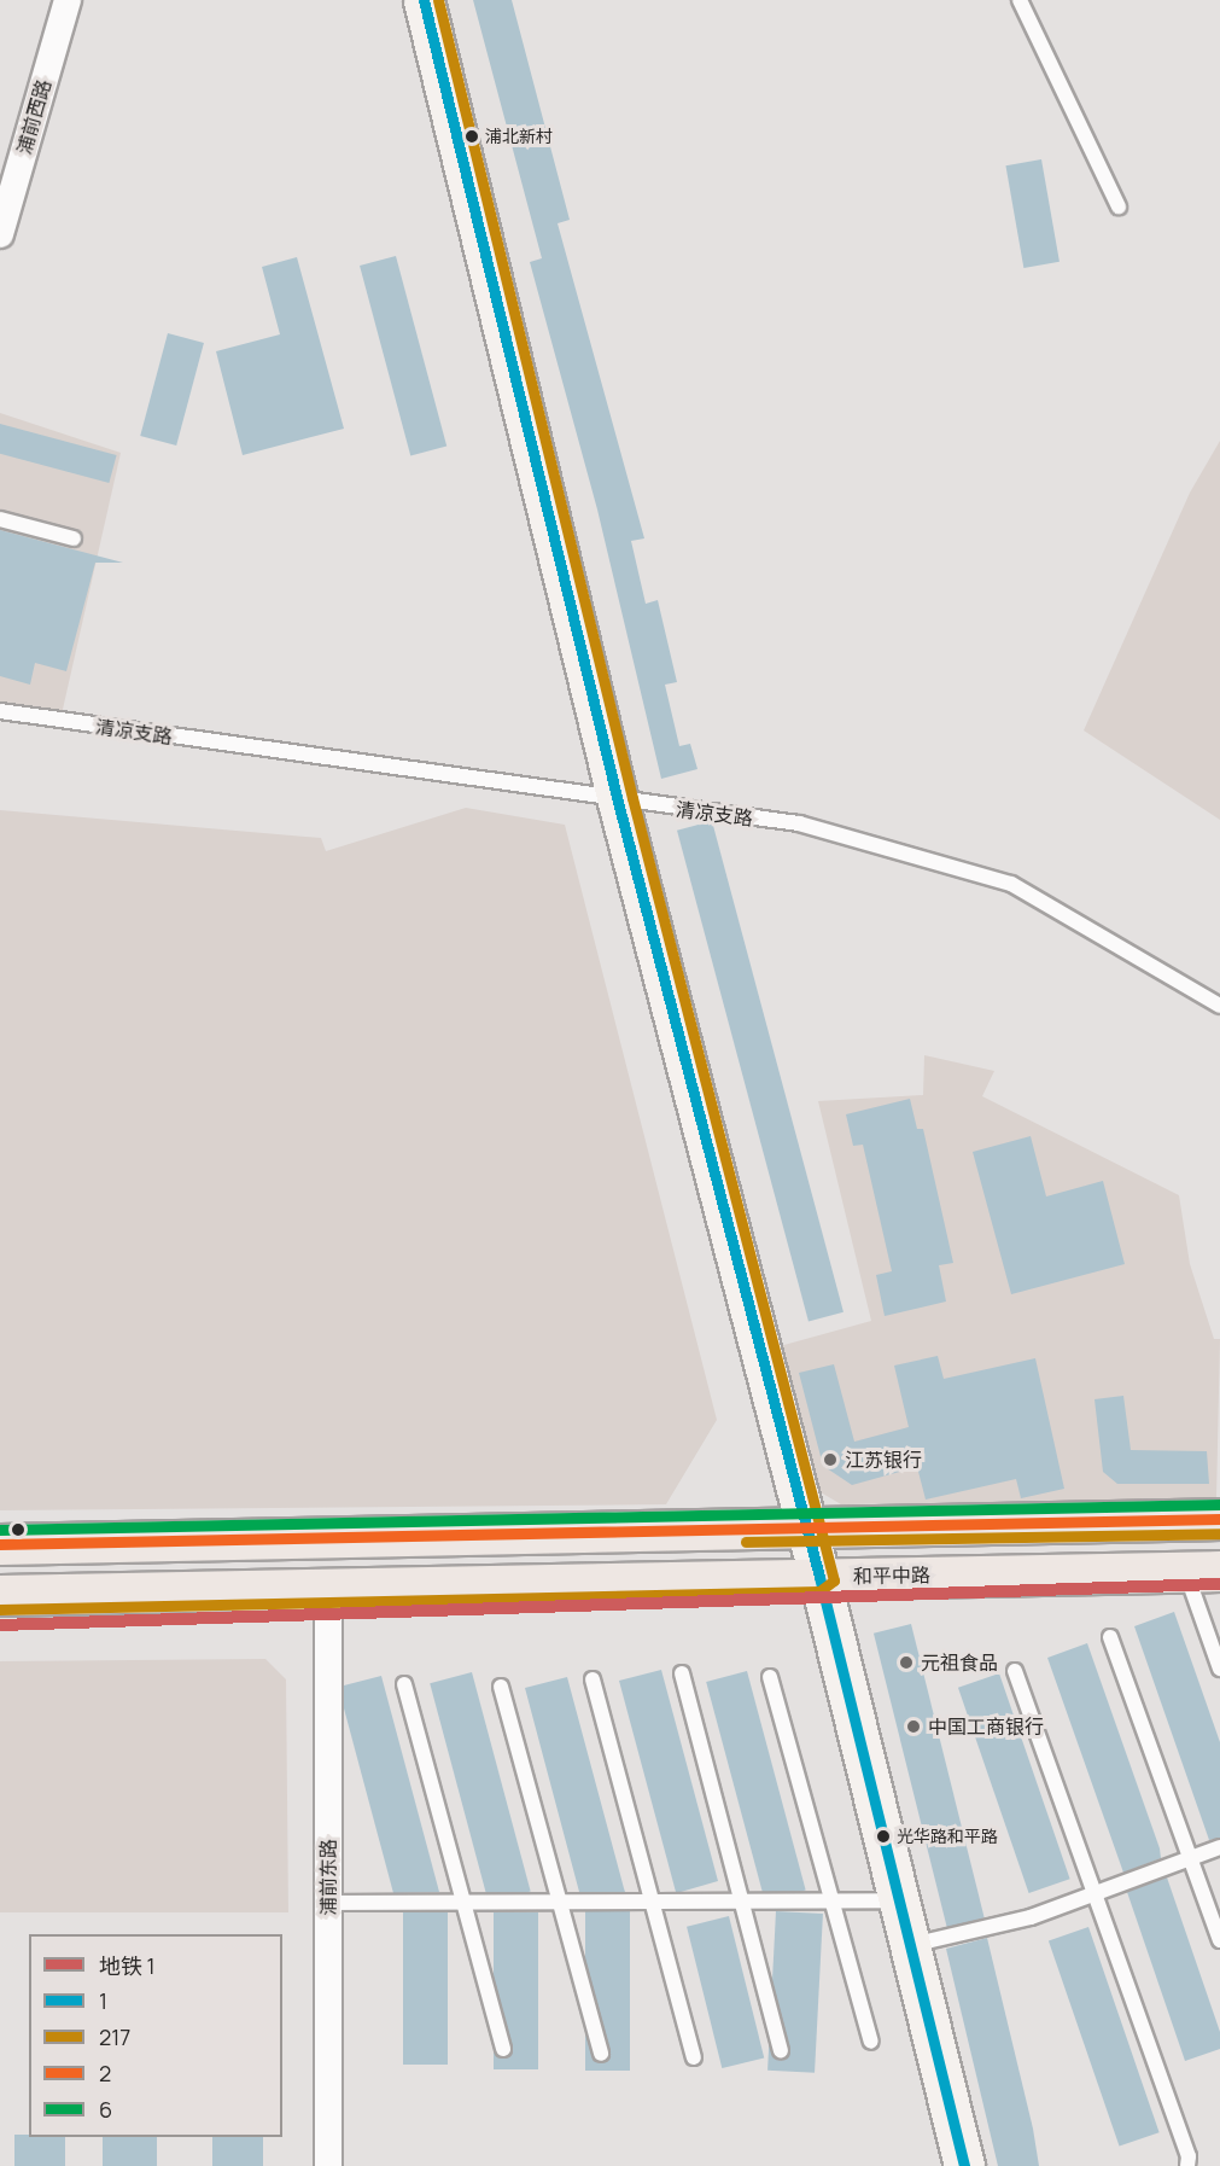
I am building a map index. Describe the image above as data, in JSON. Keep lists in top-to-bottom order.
{
  "streets": {
    "main road": ["和平中路"],
    "street": ["浦前西路", "浦前东路"],
    "lane": ["清凉支路"]
  },
  "crossings": [
    ["和平中路", "浦前东路"]
  ],
  "places": [
    "浦北新村",
    "江苏银行",
    "元祖食品",
    "中国工商银行",
    "光华路和平路"
  ],
  "lines": [
    "transit line 1",
    "transit line 217",
    "transit line 6",
    "transit line 2",
    "metro line 1"
  ],
  "legend": [
    "地铁 1",
    "1",
    "217",
    "2",
    "6"
  ]
}
